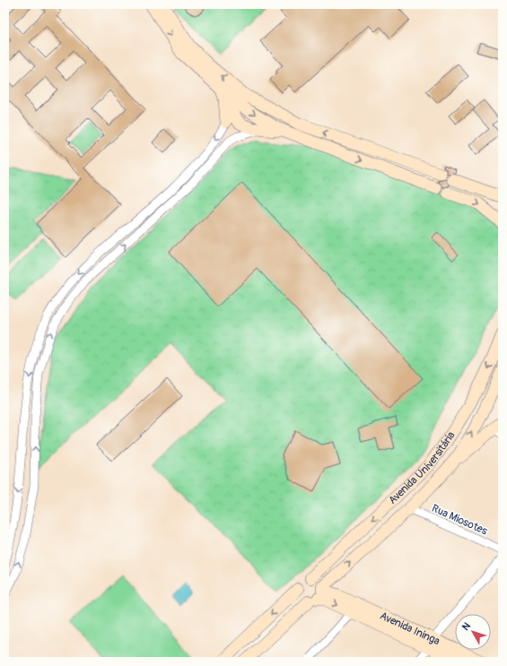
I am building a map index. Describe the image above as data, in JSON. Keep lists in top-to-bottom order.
{
  "streets": {
    "main road": ["Avenida Universitária", "Avenida Ininga"],
    "street": ["Rua Miosotes"]
  },
  "crossings": [
    ["Avenida Universitária", "Rua Miosotes"],
    ["Avenida Universitária", "Avenida Ininga"]
  ],
  "north": "top left"
}
